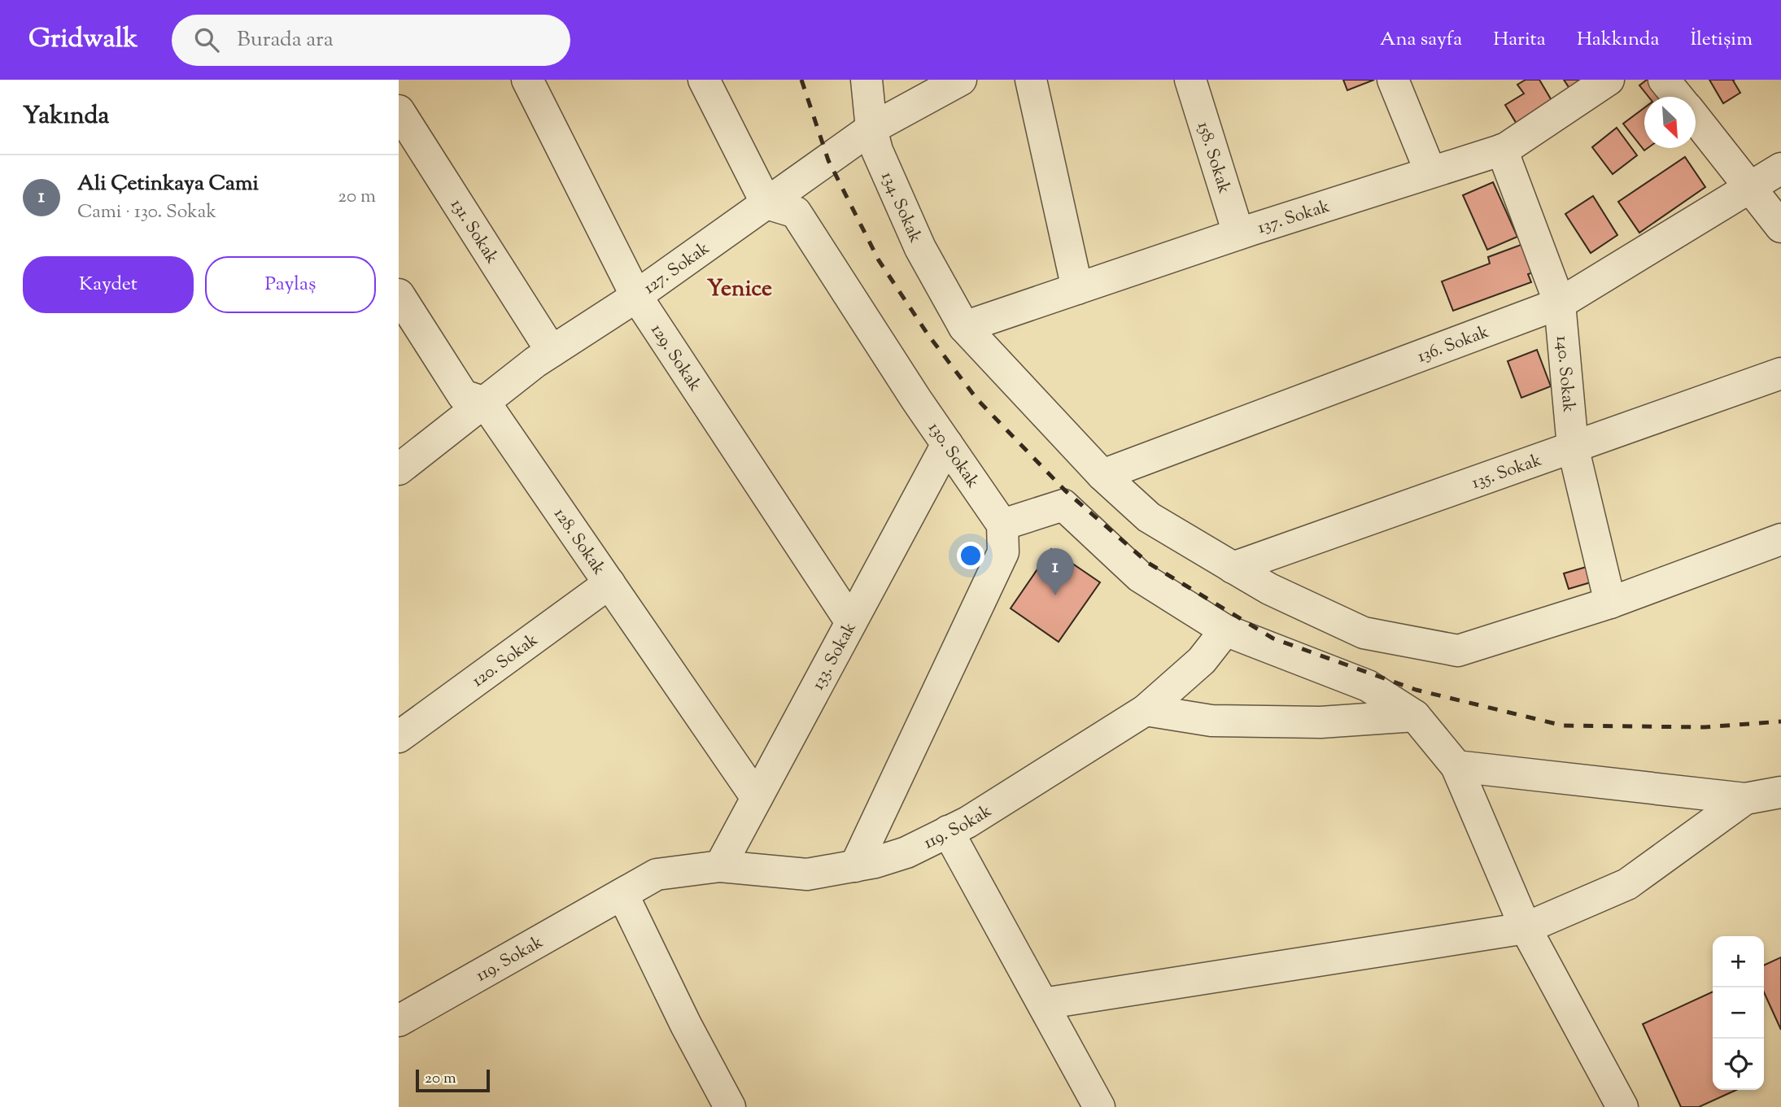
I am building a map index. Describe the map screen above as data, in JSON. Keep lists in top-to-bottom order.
{
  "streets": {
    "street": [
      "158. Sokak",
      "134. Sokak",
      "137. Sokak",
      "131. Sokak",
      "127. Sokak",
      "136. Sokak",
      "129. Sokak",
      "140. Sokak",
      "130. Sokak",
      "135. Sokak",
      "128. Sokak",
      "133. Sokak",
      "120. Sokak",
      "119. Sokak"
    ]
  },
  "crossings": [
    ["158. Sokak", "137. Sokak"],
    ["134. Sokak", "137. Sokak"],
    ["134. Sokak", "127. Sokak"],
    ["134. Sokak", "136. Sokak"],
    ["134. Sokak", "140. Sokak"],
    ["134. Sokak", "135. Sokak"],
    ["137. Sokak", "140. Sokak"],
    ["131. Sokak", "127. Sokak"],
    ["127. Sokak", "129. Sokak"],
    ["127. Sokak", "130. Sokak"],
    ["127. Sokak", "128. Sokak"],
    ["136. Sokak", "140. Sokak"],
    ["129. Sokak", "133. Sokak"],
    ["140. Sokak", "135. Sokak"],
    ["130. Sokak", "133. Sokak"],
    ["128. Sokak", "133. Sokak"],
    ["128. Sokak", "120. Sokak"],
    ["133. Sokak", "119. Sokak"]
  ],
  "districts": ["Yenice"],
  "scale_bar": "20 m",
  "north": "bottom right",
  "page": {
    "header": "Gridwalk",
    "search": "Burada ara",
    "nav": [
      "Ana sayfa",
      "Harita",
      "Hakkında",
      "İletişim"
    ],
    "heading": "Yakında",
    "list": [
      {
        "mark": "1",
        "name": "Ali Çetinkaya Cami",
        "note": "Cami · 130. Sokak",
        "value": "20 m"
      }
    ],
    "buttons": ["Kaydet", "Paylaş"],
    "pins": "1",
    "map_buttons": ["+", "−"],
    "scale": "20 m"
  }
}
